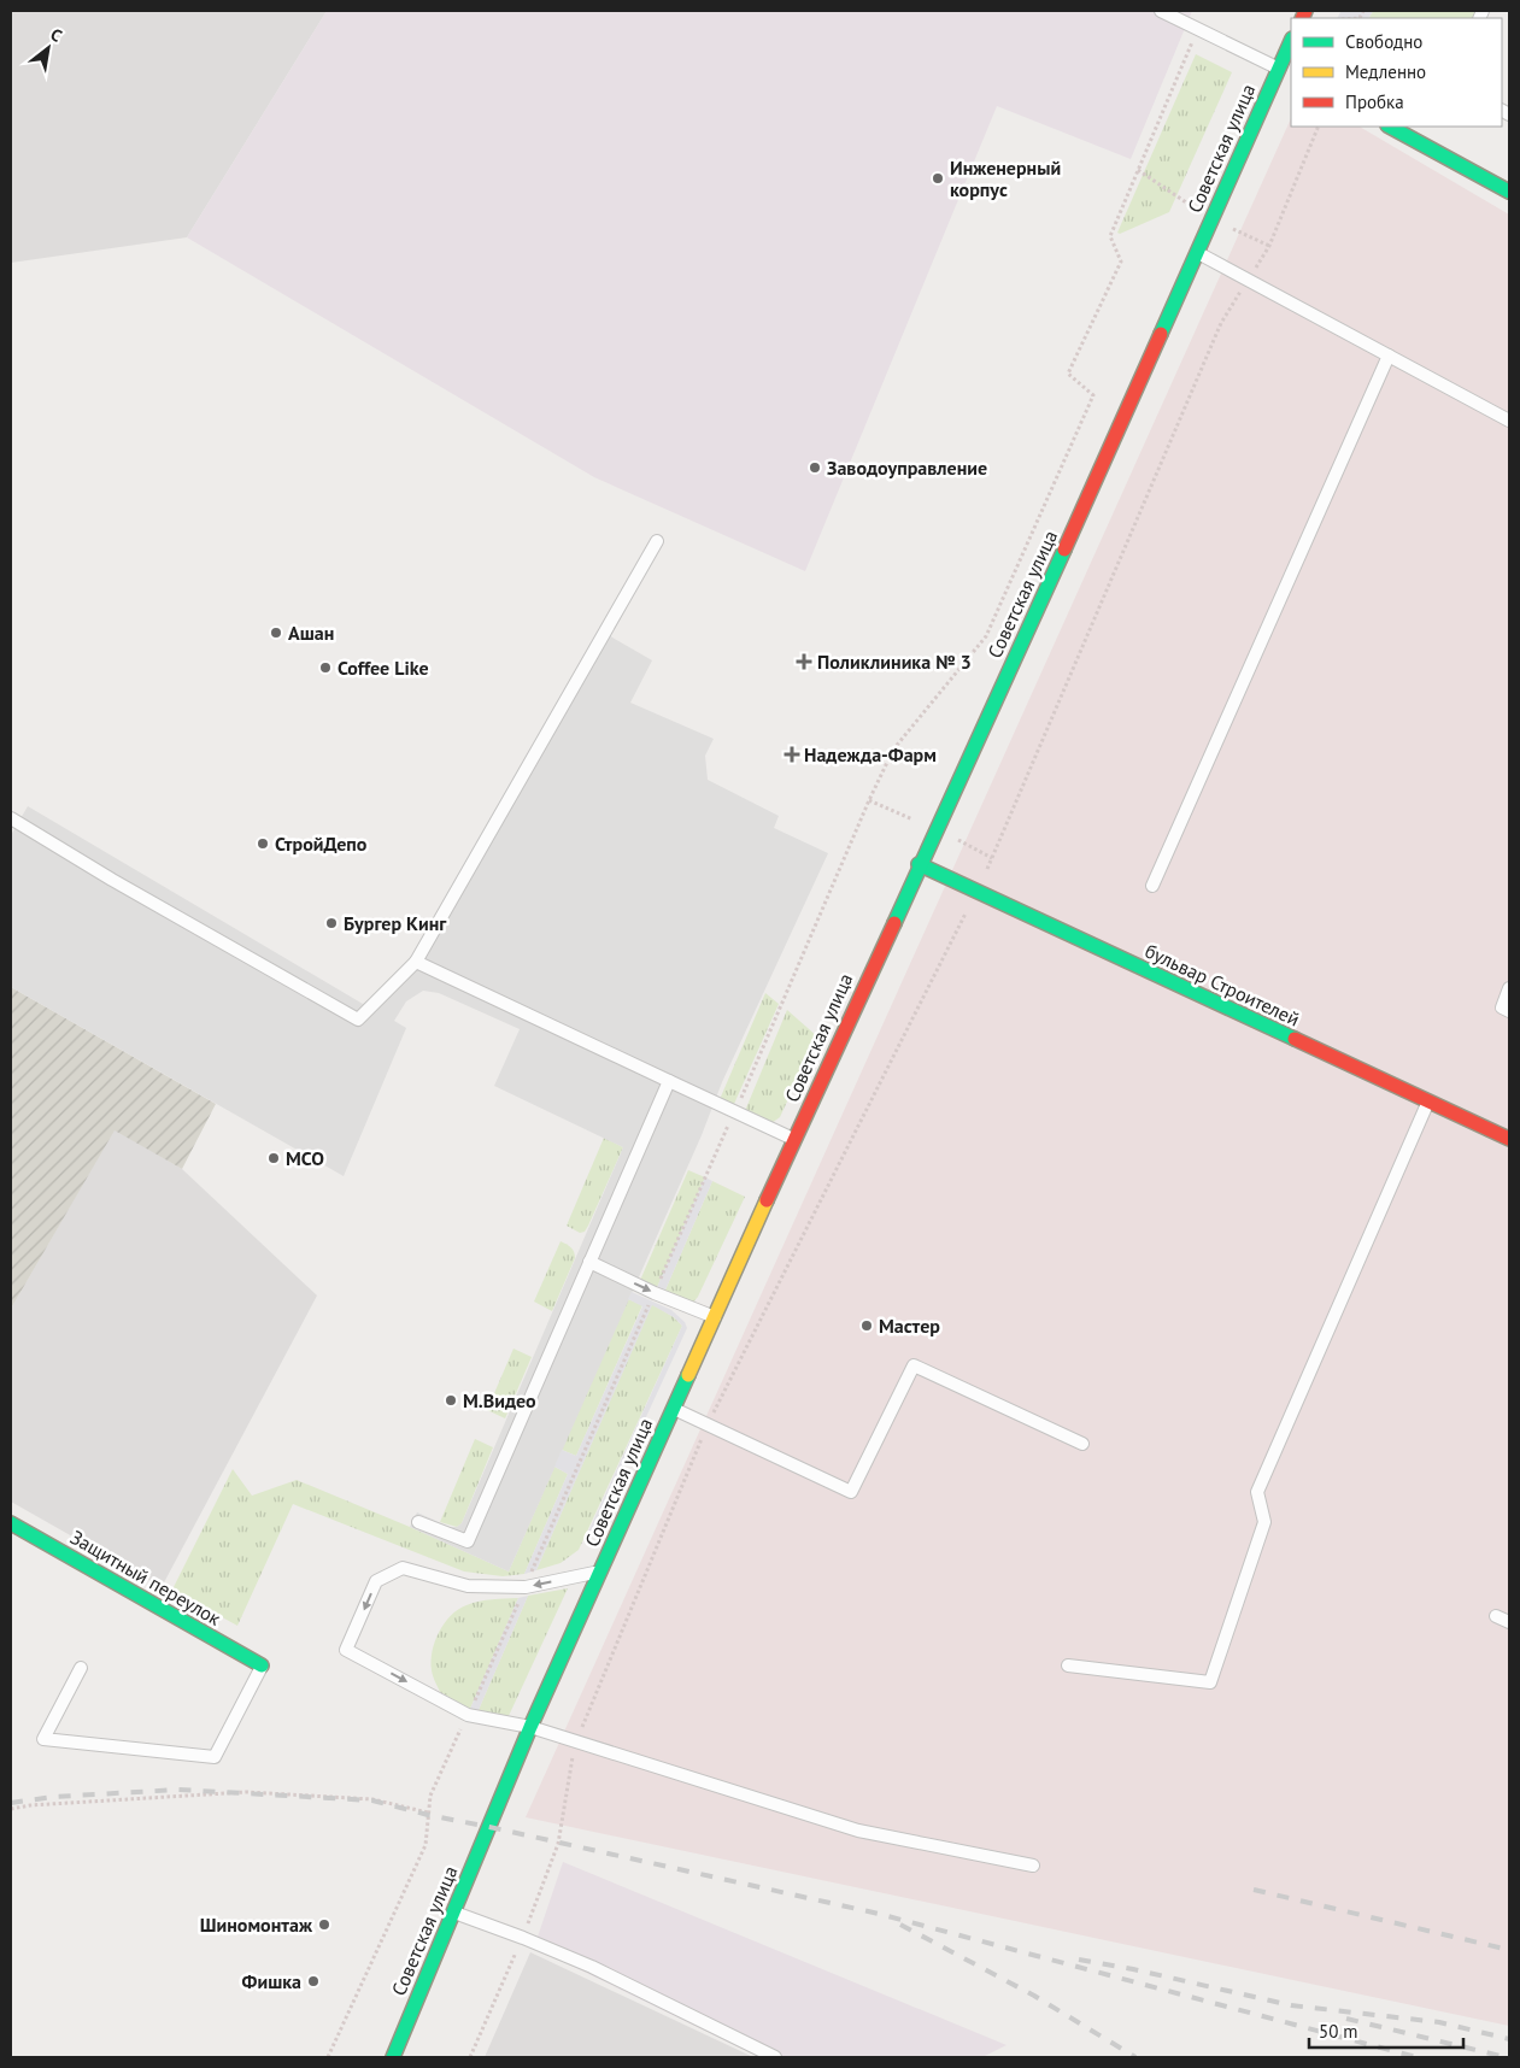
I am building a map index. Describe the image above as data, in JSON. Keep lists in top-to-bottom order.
{
  "streets": {
    "main road": ["Советская улица", "бульвар Строителей", "Защитный переулок"]
  },
  "crossings": [
    ["Советская улица", "бульвар Строителей"]
  ],
  "places": {
    "other": [
      "Инженерный корпус",
      "Заводоуправление",
      "Ашан",
      "Coffee Like",
      "СтройДепо",
      "Бургер Кинг",
      "МСО",
      "Мастер",
      "М.Видео",
      "Шиномонтаж",
      "Фишка"
    ],
    "health": ["Поликлиника № 3", "Надежда-Фарм"]
  },
  "legend": ["Свободно", "Медленно", "Пробка"],
  "scale_bar": "50 m",
  "north": "top right"
}
